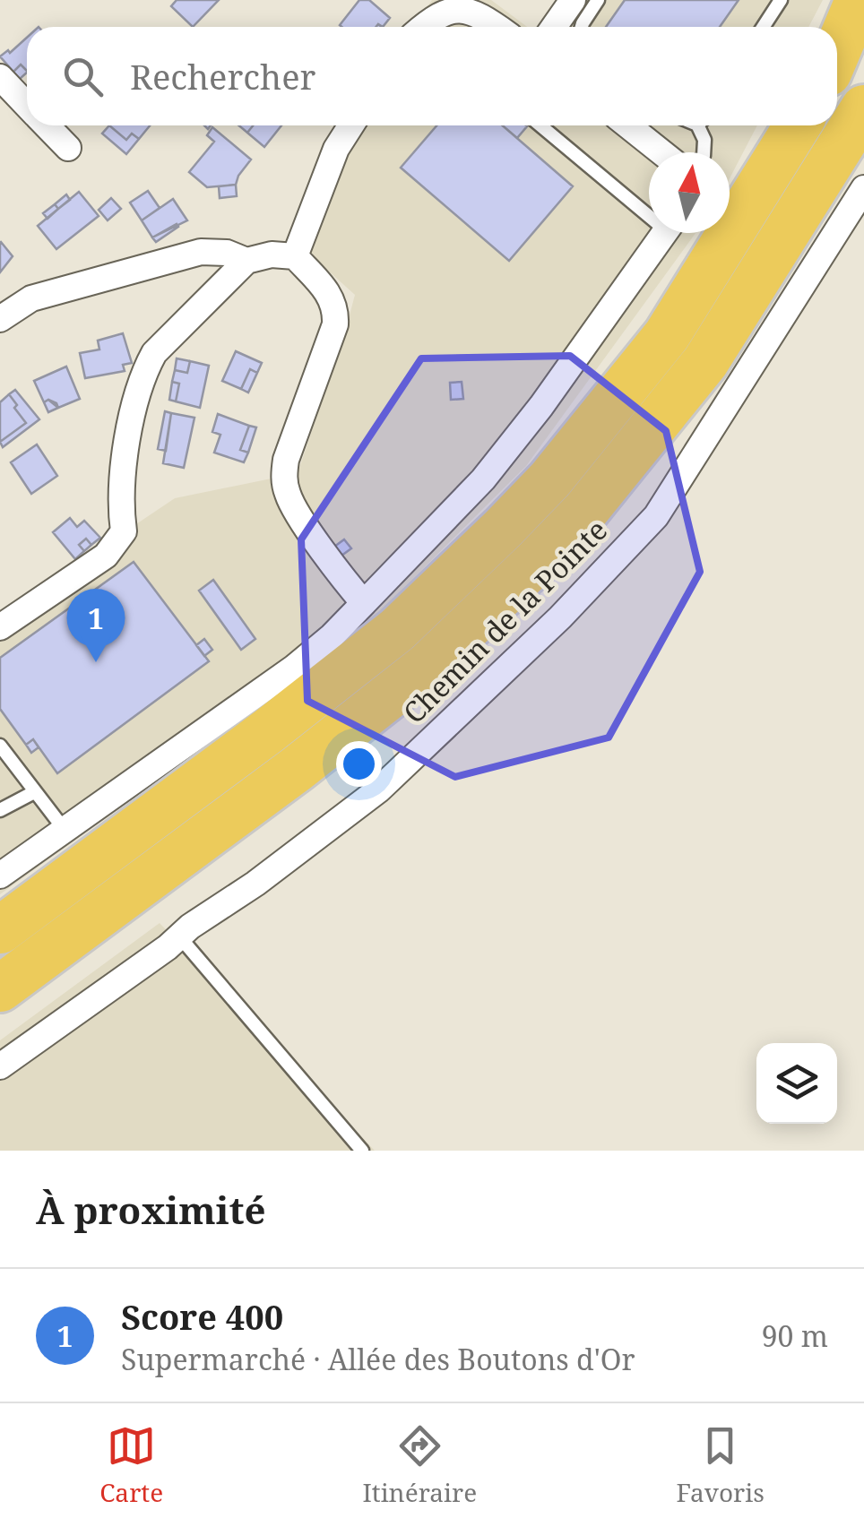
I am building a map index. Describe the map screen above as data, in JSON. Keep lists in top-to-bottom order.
{
  "streets": {
    "street": ["Chemin de la Pointe"]
  },
  "north": "top",
  "page": {
    "search": "Rechercher",
    "pins": "1",
    "heading": "À proximité",
    "list": [
      {
        "mark": "1",
        "name": "Score 400",
        "note": "Supermarché · Allée des Boutons d'Or",
        "value": "90 m"
      }
    ],
    "nav": ["Carte", "Itinéraire", "Favoris"]
  }
}
